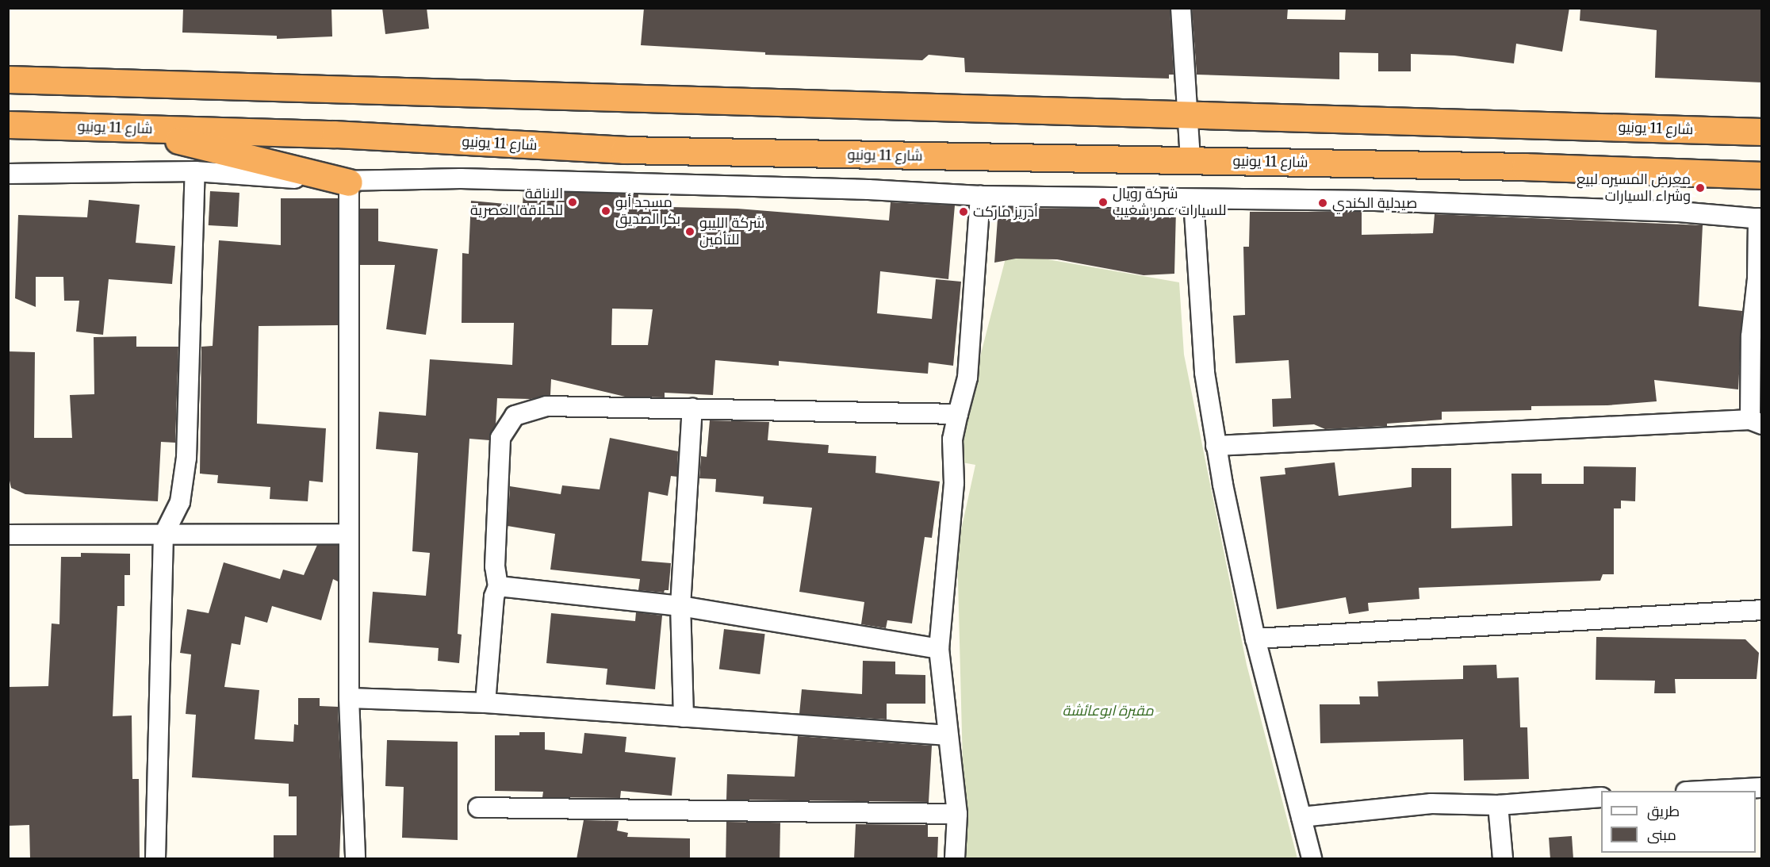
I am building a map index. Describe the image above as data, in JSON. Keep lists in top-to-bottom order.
{
  "streets": {
    "highway": ["شارع 11 يونيو"]
  },
  "parks": ["مقبرة ابوعائشة"],
  "places": [
    "معرض المسيره لبيع وشراء السيارات",
    "الاناقة للحلاقة العصرية",
    "شركة رويال للسيارات عمر شغيب",
    "صيدلية الكندي",
    "مسجد أبو بكر الصديق",
    "أدريز ماركت",
    "شركة الليبو للتأمين"
  ],
  "legend": ["طريق", "مبنى"]
}
